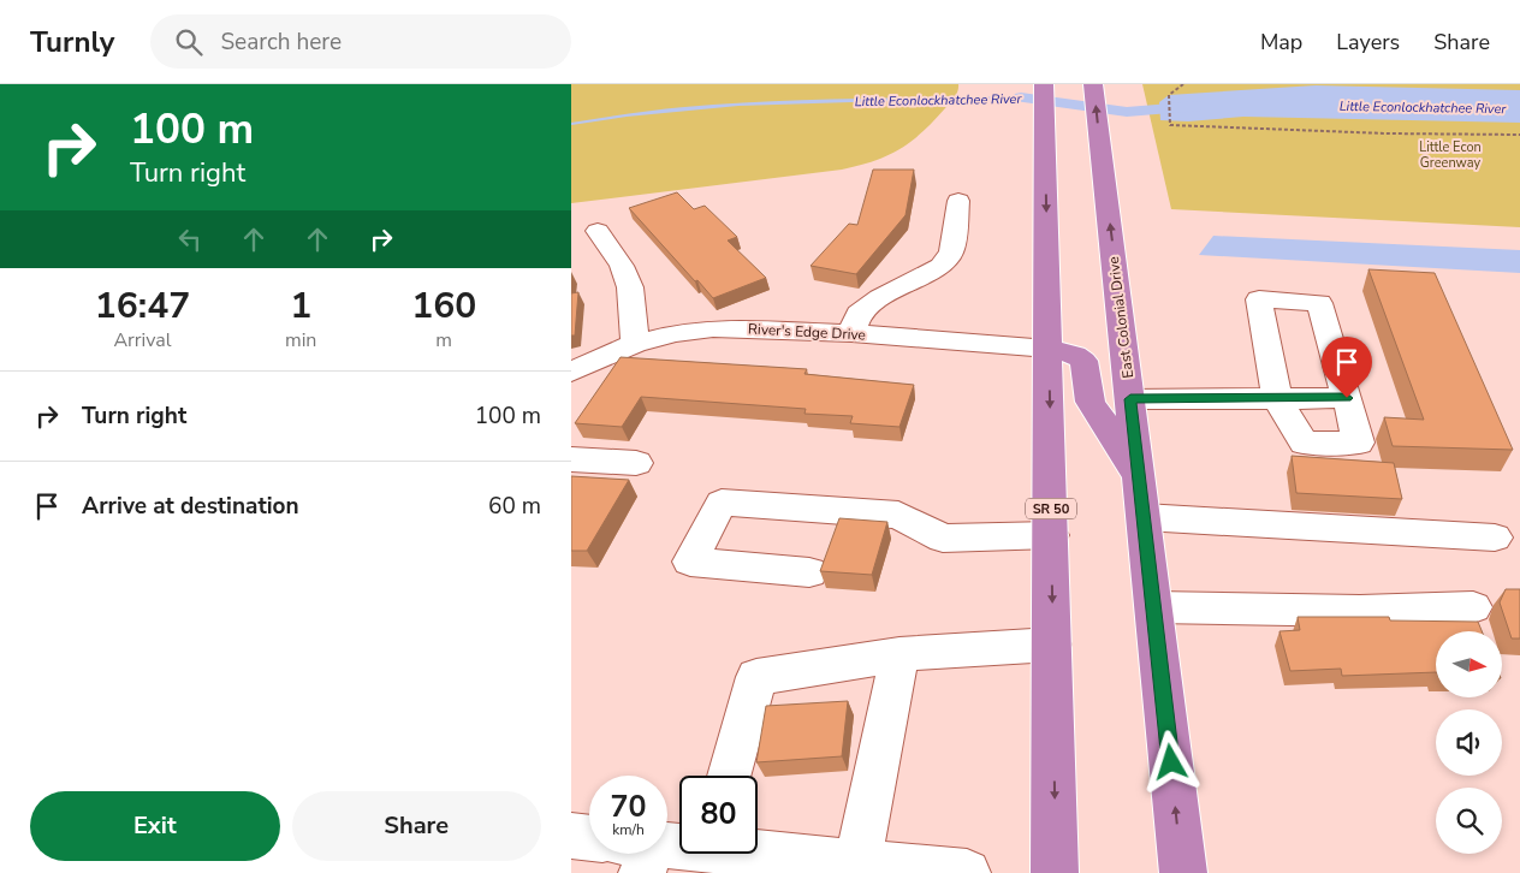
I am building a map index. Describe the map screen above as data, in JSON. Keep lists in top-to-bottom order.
{
  "streets": {
    "highway": ["East Colonial Drive", "SR 50"],
    "street": ["River's Edge Drive"]
  },
  "crossings": [
    ["River's Edge Drive", "SR 50"]
  ],
  "water": ["Little Econlockhatchee River"],
  "parks": ["Little Econ Greenway"],
  "north": "right",
  "page": {
    "header": "Turnly",
    "search": "Search here",
    "nav": ["Map", "Layers", "Share"],
    "turn": ["100 m", "Turn right"],
    "eta": [
      "16:47",
      "Arrival",
      "1",
      "min",
      "160",
      "m"
    ],
    "list": [
      {
        "name": "Turn right",
        "value": "100 m"
      },
      {
        "name": "Arrive at destination",
        "value": "60 m"
      }
    ],
    "speed": "70 km/h",
    "limit": "80",
    "buttons": ["Exit", "Share"]
  }
}
